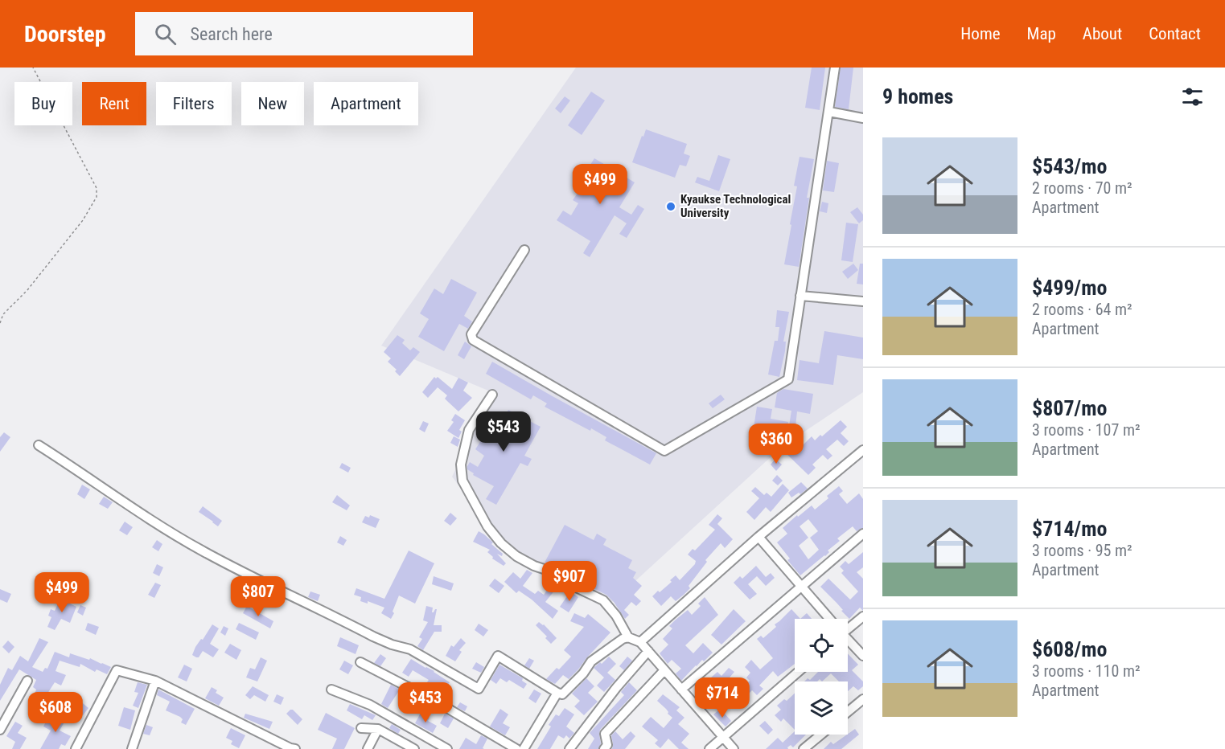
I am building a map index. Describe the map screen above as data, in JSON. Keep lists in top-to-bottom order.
{
  "places": ["Kyaukse Technological University"],
  "page": {
    "header": "Doorstep",
    "search": "Search here",
    "nav": [
      "Home",
      "Map",
      "About",
      "Contact"
    ],
    "heading": "9 homes",
    "chip": [
      "Buy",
      "Rent",
      "Filters",
      "New",
      "Apartment"
    ],
    "list": [
      {
        "name": "$543/mo",
        "note": "2 rooms · 70 m² · Apartment"
      },
      {
        "name": "$499/mo",
        "note": "2 rooms · 64 m² · Apartment"
      },
      {
        "name": "$807/mo",
        "note": "3 rooms · 107 m² · Apartment"
      },
      {
        "name": "$714/mo",
        "note": "3 rooms · 95 m² · Apartment"
      },
      {
        "name": "$608/mo",
        "note": "3 rooms · 110 m² · Apartment"
      }
    ],
    "price": [
      "$499",
      "$543",
      "$360",
      "$907",
      "$499",
      "$807",
      "$714",
      "$453",
      "$608"
    ]
  }
}
